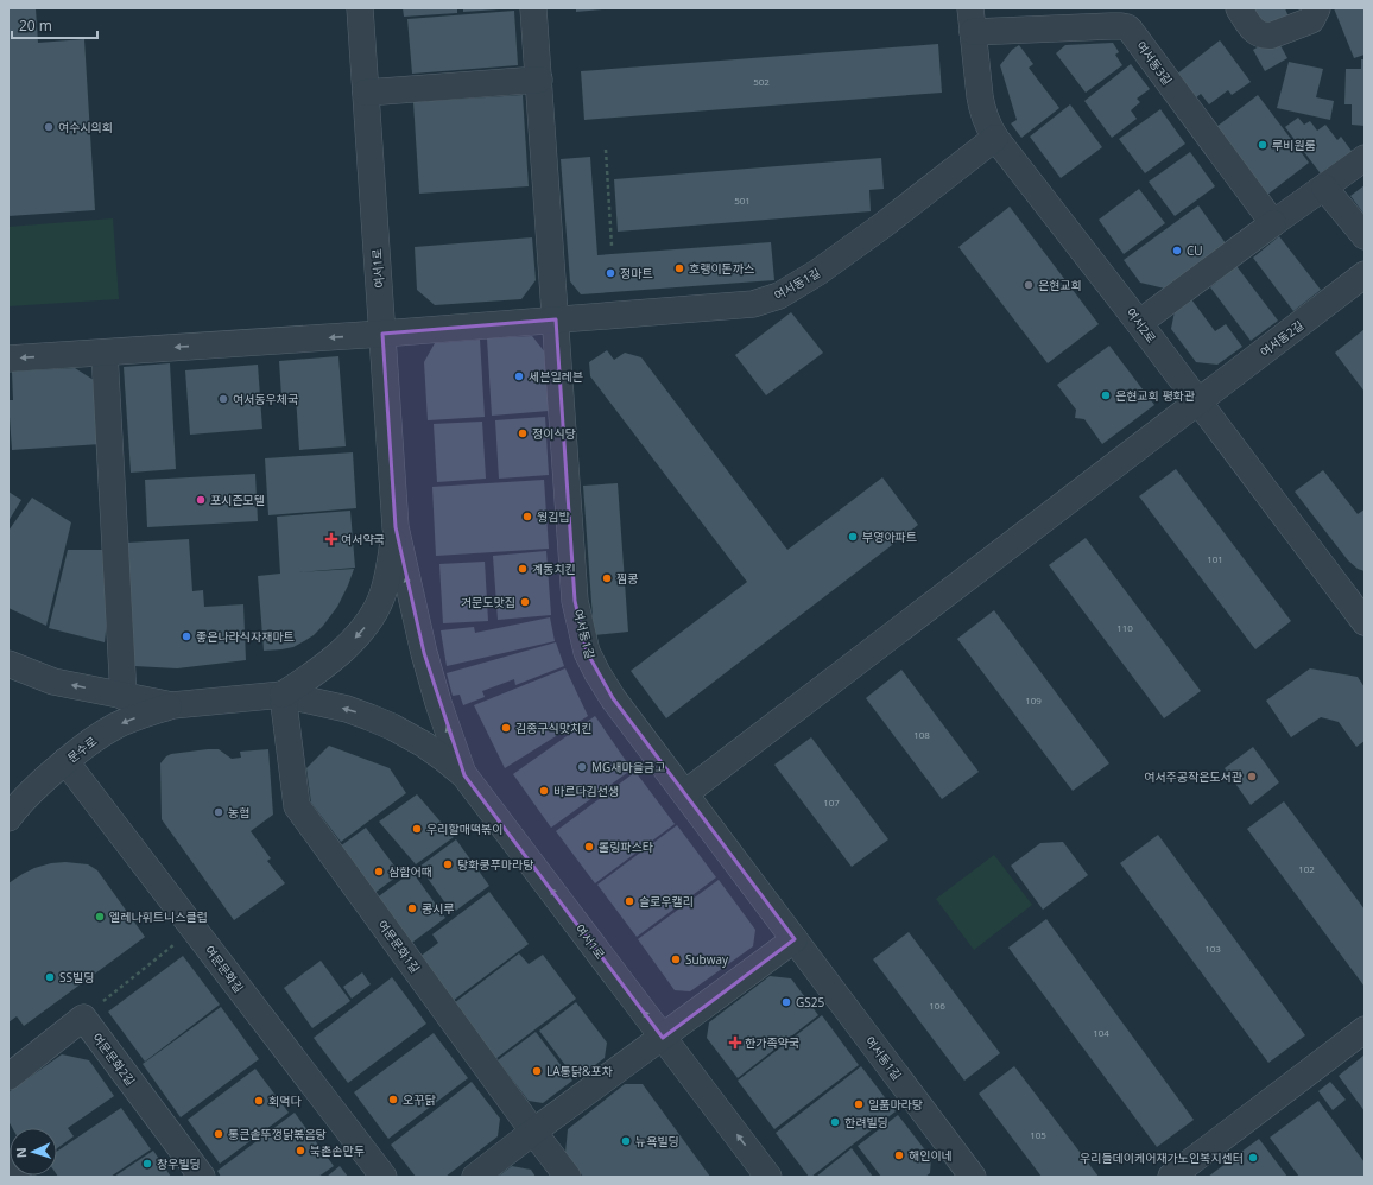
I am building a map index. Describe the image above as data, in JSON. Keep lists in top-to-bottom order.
{
  "streets": {
    "street": [
      "여서동3길",
      "여서1로",
      "여서동1길",
      "여서2로",
      "여서동2길",
      "문수로",
      "여문문화1길",
      "여문문화길",
      "여문문화2길"
    ]
  },
  "crossings": [
    ["여서동3길", "여서2로"],
    ["여서1로", "여서동1길"],
    ["여서1로", "여문문화1길"],
    ["여서동1길", "여서2로"],
    ["여서동1길", "여서동2길"],
    ["여서2로", "여서동2길"],
    ["문수로", "여문문화길"]
  ],
  "one_way": ["여서1로", "문수로"],
  "places": {
    "other": [
      "여수시의회",
      "루비원룸",
      "CU",
      "호랭이돈까스",
      "정마트",
      "은현교회",
      "세븐일레븐",
      "은현교회 평화관",
      "여서동우체국",
      "정이식당",
      "포시즌모텔",
      "웡김밥",
      "부영아파트",
      "계동치킨",
      "찜콩",
      "거문도맛집",
      "좋은나라식자재마트",
      "김종구식맛치킨",
      "MG새마을금고",
      "여서주공작은도서관",
      "바르다김선생",
      "농협",
      "우리할매떡볶이",
      "롤링파스타",
      "탕화쿵푸마라탕",
      "삼합어때",
      "슬로우캘리",
      "콩시루",
      "엘레나휘트니스클럽",
      "Subway",
      "SS빌딩",
      "GS25",
      "LA통닭&포차",
      "오꾸닭",
      "회먹다",
      "일품마라탕",
      "한려빌딩",
      "통큰솥뚜껑닭볶음탕",
      "뉴욕빌딩",
      "북촌손만두",
      "해인이네",
      "우리들데이케어재가노인복지센터",
      "창우빌딩"
    ],
    "health": ["여서약국", "한가족약국"]
  },
  "house_numbers": [
    "502",
    "501",
    "101",
    "110",
    "109",
    "108",
    "107",
    "102",
    "103",
    "106",
    "104",
    "105"
  ],
  "scale_bar": "20 m",
  "north": "left"
}
